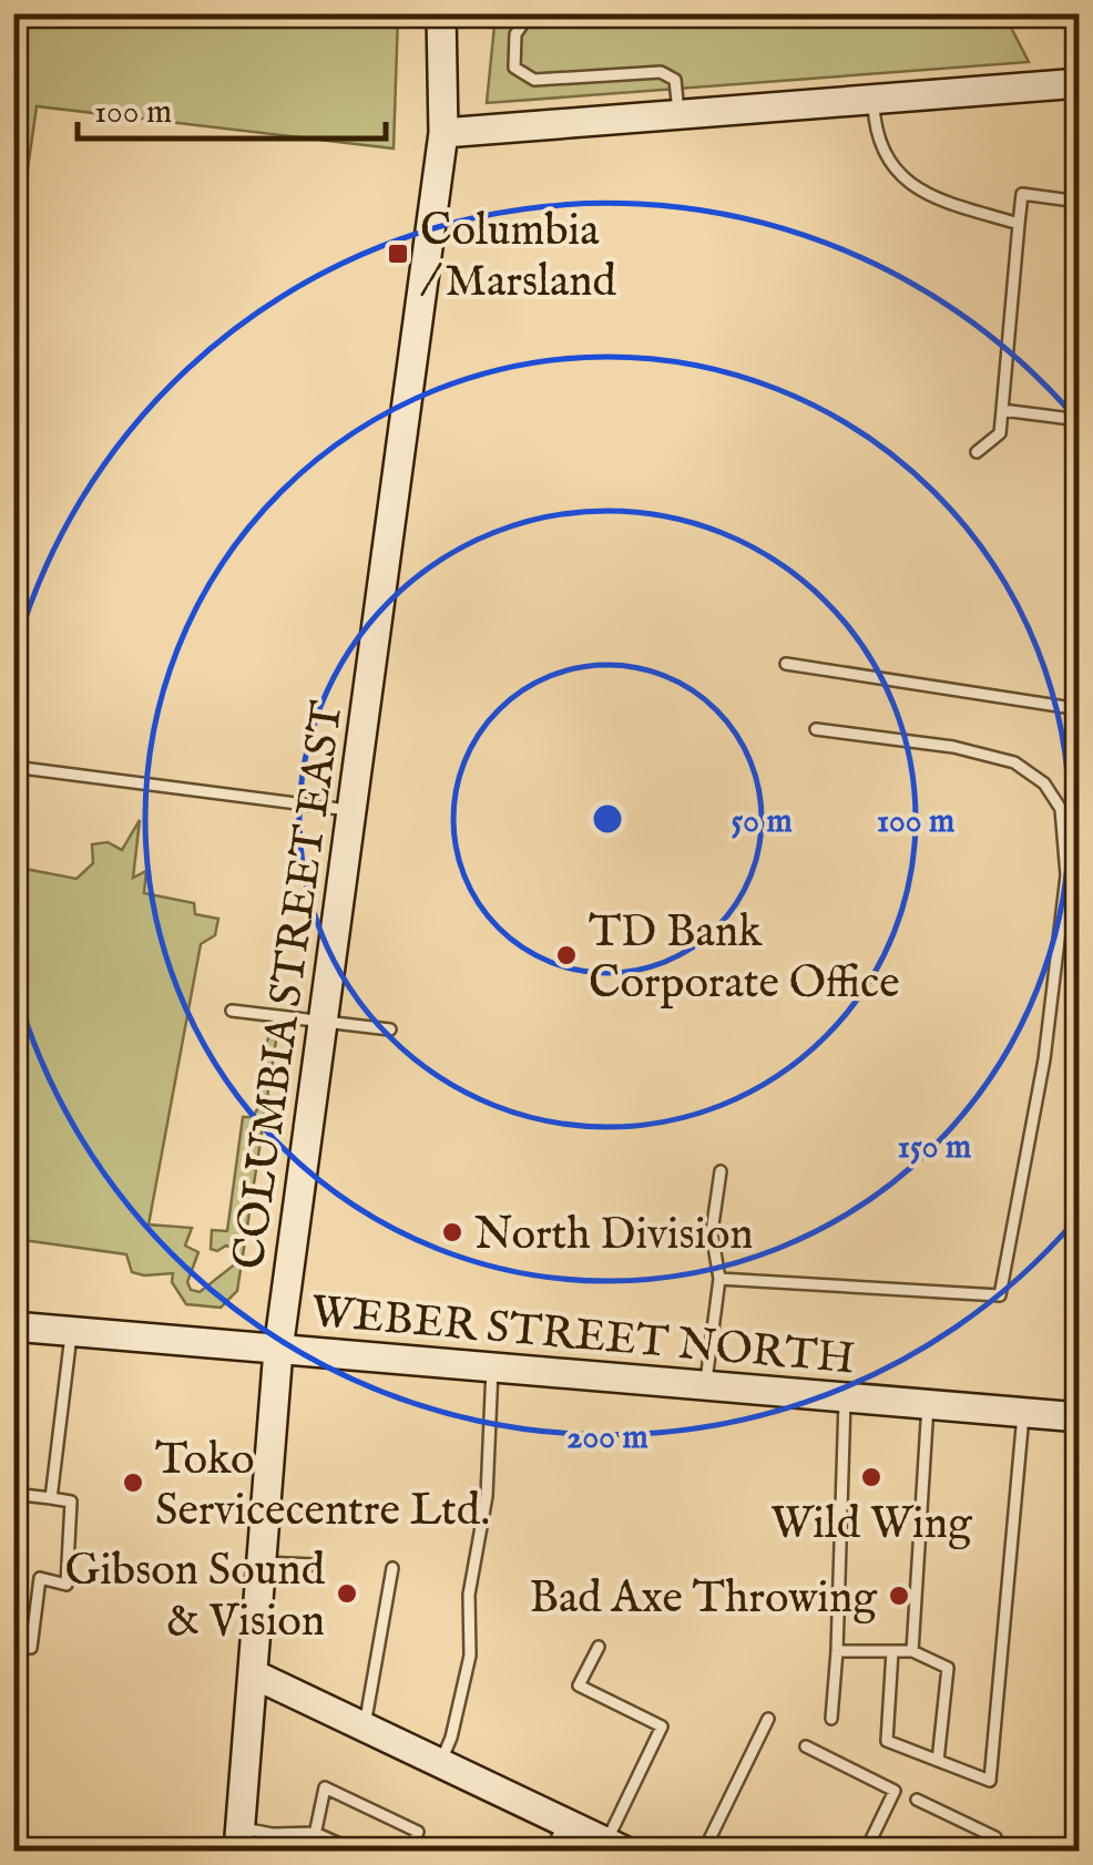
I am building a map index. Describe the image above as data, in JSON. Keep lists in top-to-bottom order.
{
  "streets": {
    "main road": ["COLUMBIA STREET EAST", "WEBER STREET NORTH"]
  },
  "crossings": [
    ["COLUMBIA STREET EAST", "WEBER STREET NORTH"]
  ],
  "places": {
    "transit": ["Columbia / Marsland"],
    "other": [
      "TD Bank Corporate Office",
      "North Division",
      "Wild Wing",
      "Toko Servicecentre Ltd.",
      "Gibson Sound & Vision",
      "Bad Axe Throwing"
    ]
  },
  "scale_bar": "100 m",
  "rings": [
    "50 m",
    "100 m",
    "150 m",
    "200 m"
  ]
}
